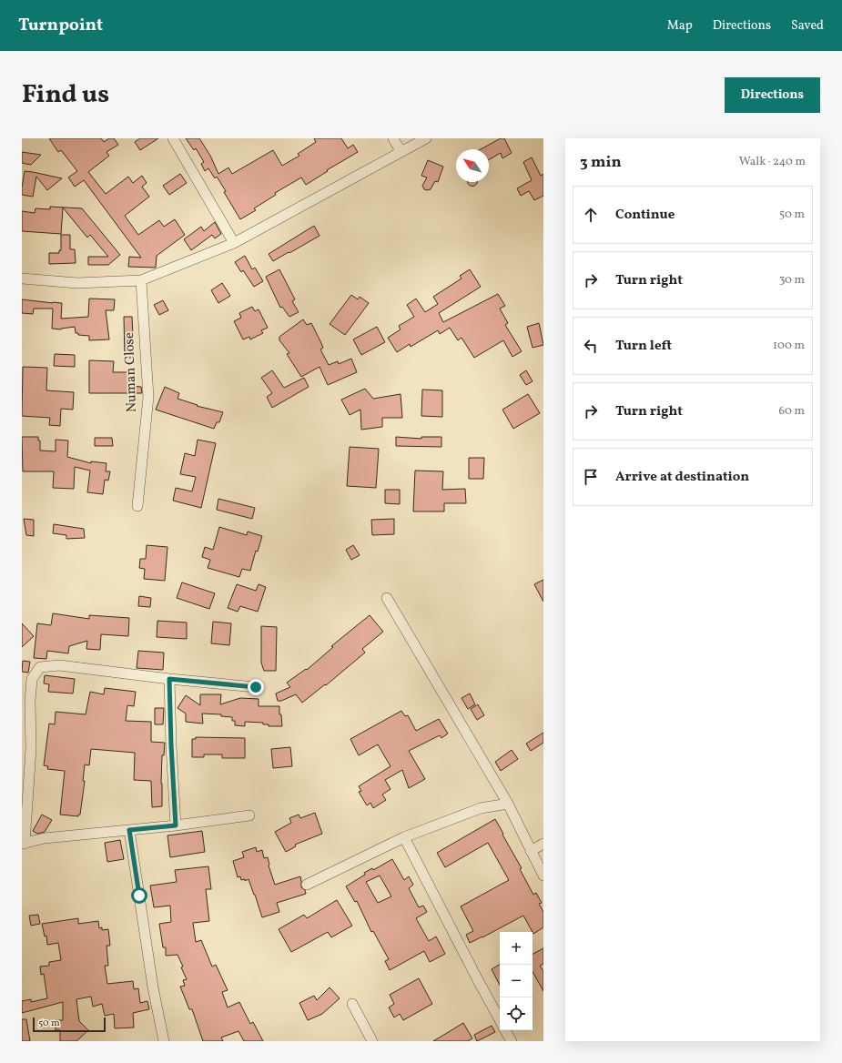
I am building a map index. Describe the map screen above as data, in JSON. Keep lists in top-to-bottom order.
{
  "streets": {
    "street": ["Numan Close"]
  },
  "scale_bar": "50 m",
  "north": "top left",
  "page": {
    "header": "Turnpoint",
    "nav": ["Map", "Directions", "Saved"],
    "title": "Find us",
    "buttons": "Directions",
    "heading": ["3 min", "Walk · 240 m"],
    "list": [
      ["Continue", "50 m"],
      ["Turn right", "30 m"],
      ["Turn left", "100 m"],
      ["Turn right", "60 m"],
      "Arrive at destination"
    ],
    "map_buttons": ["+", "−"],
    "scale": "50 m"
  }
}
